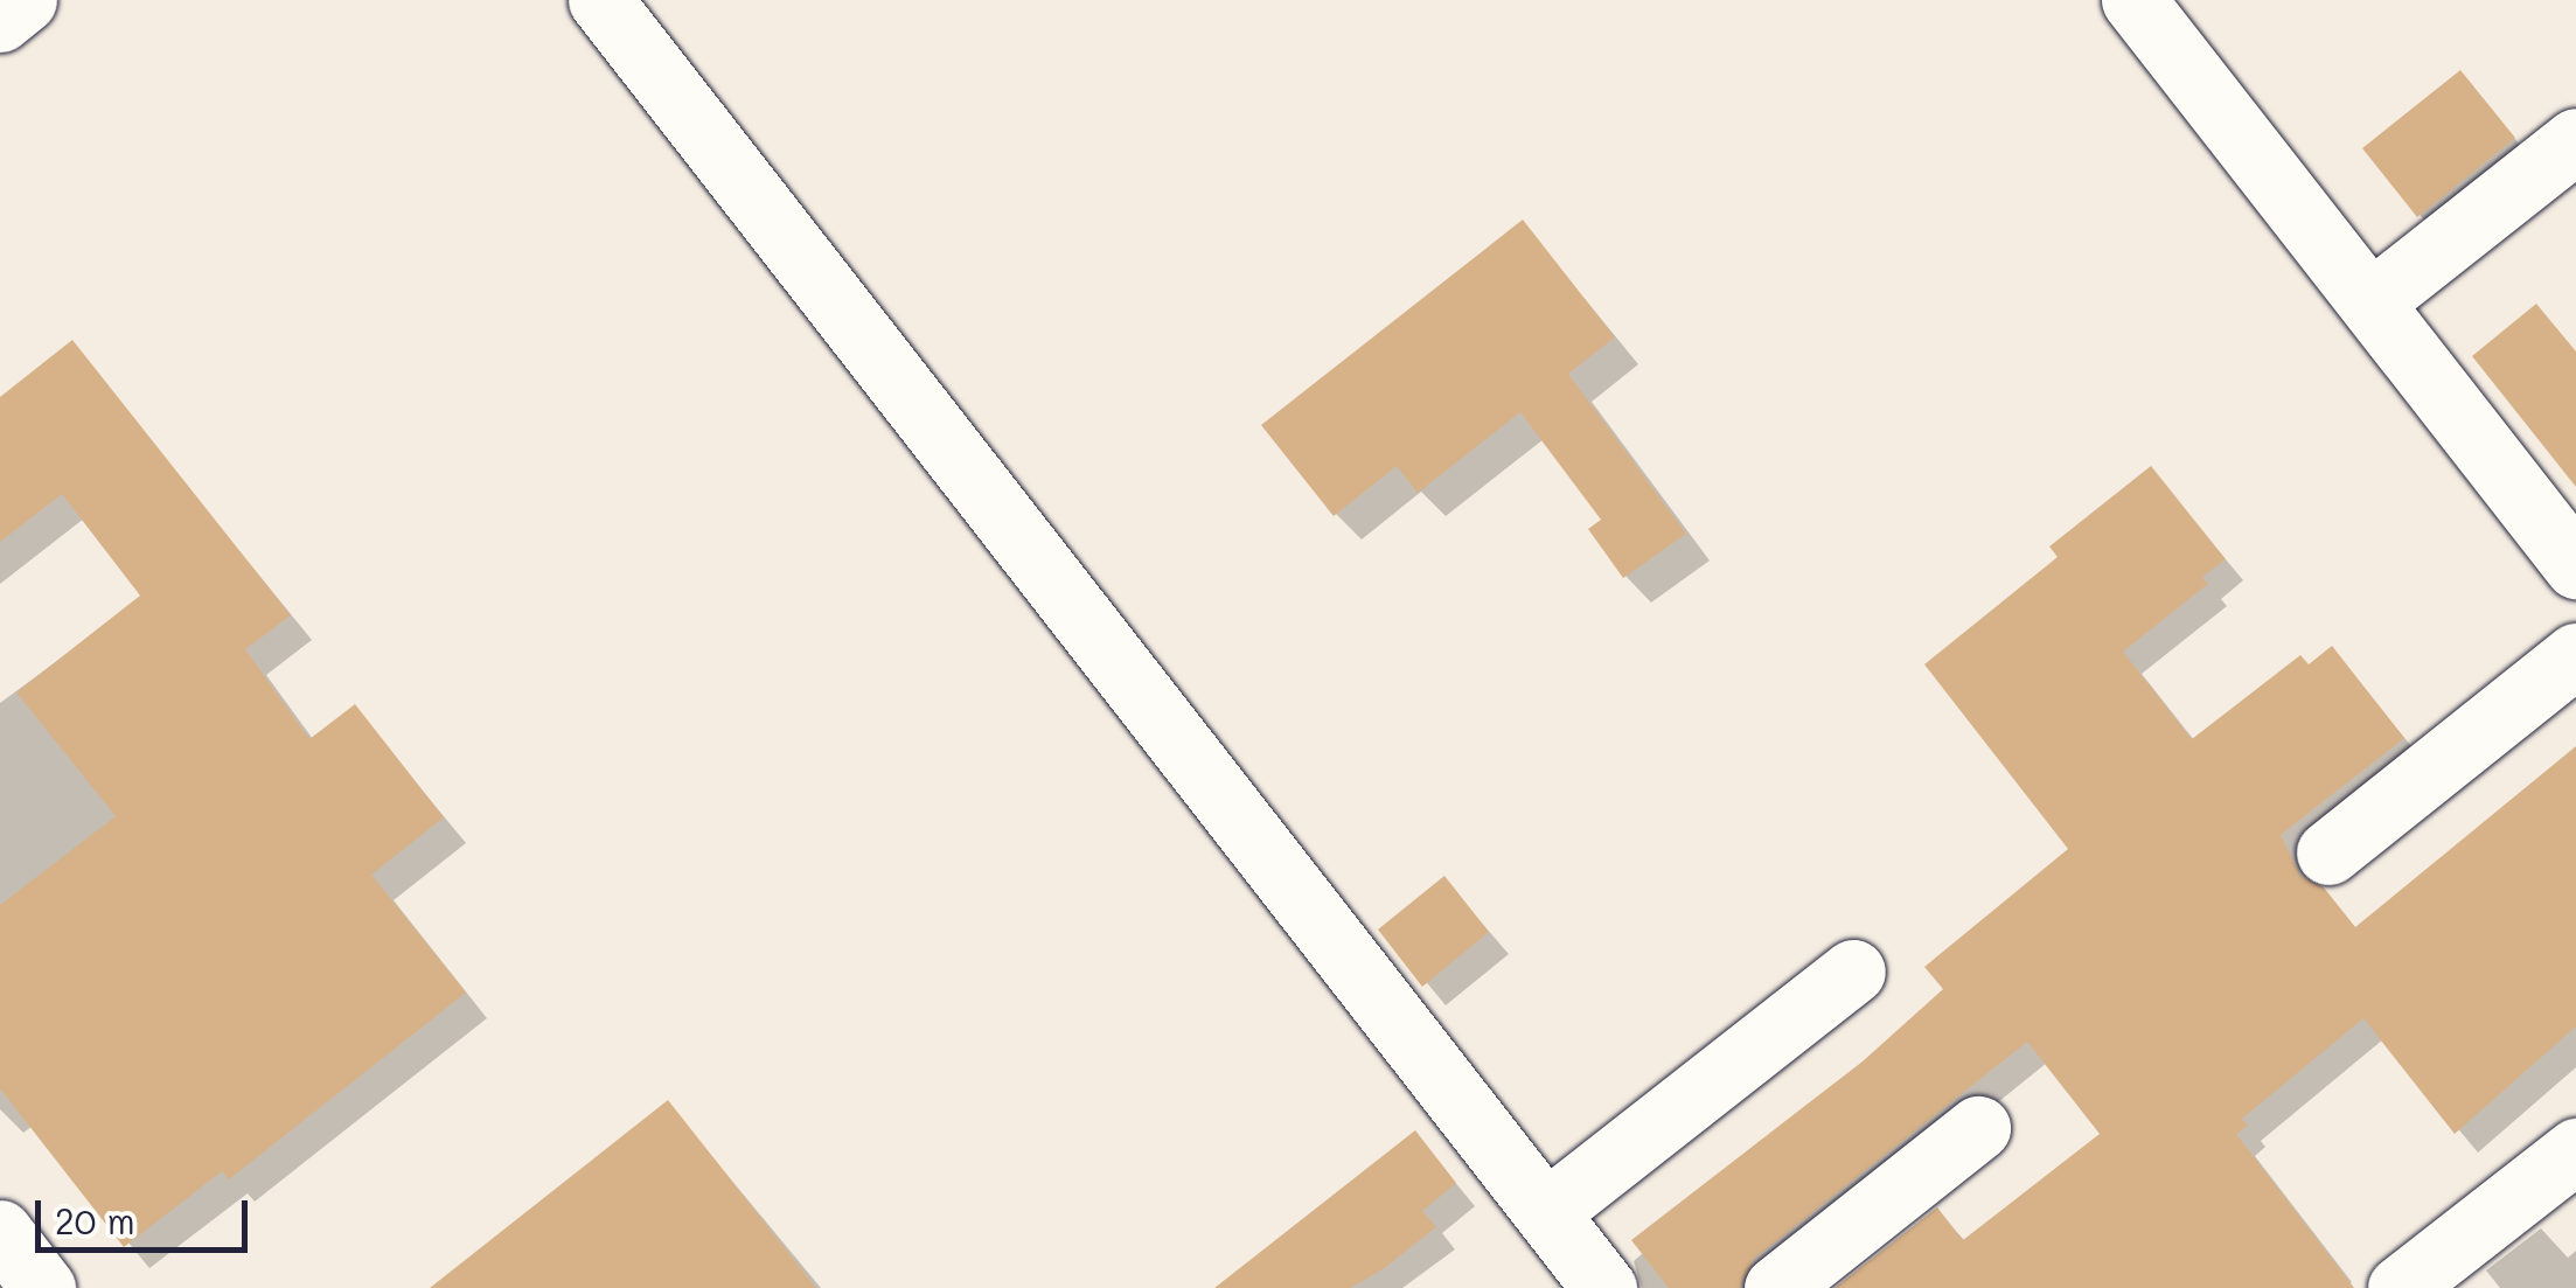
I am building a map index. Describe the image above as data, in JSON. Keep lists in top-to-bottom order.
{
  "scale_bar": "20 m"
}
